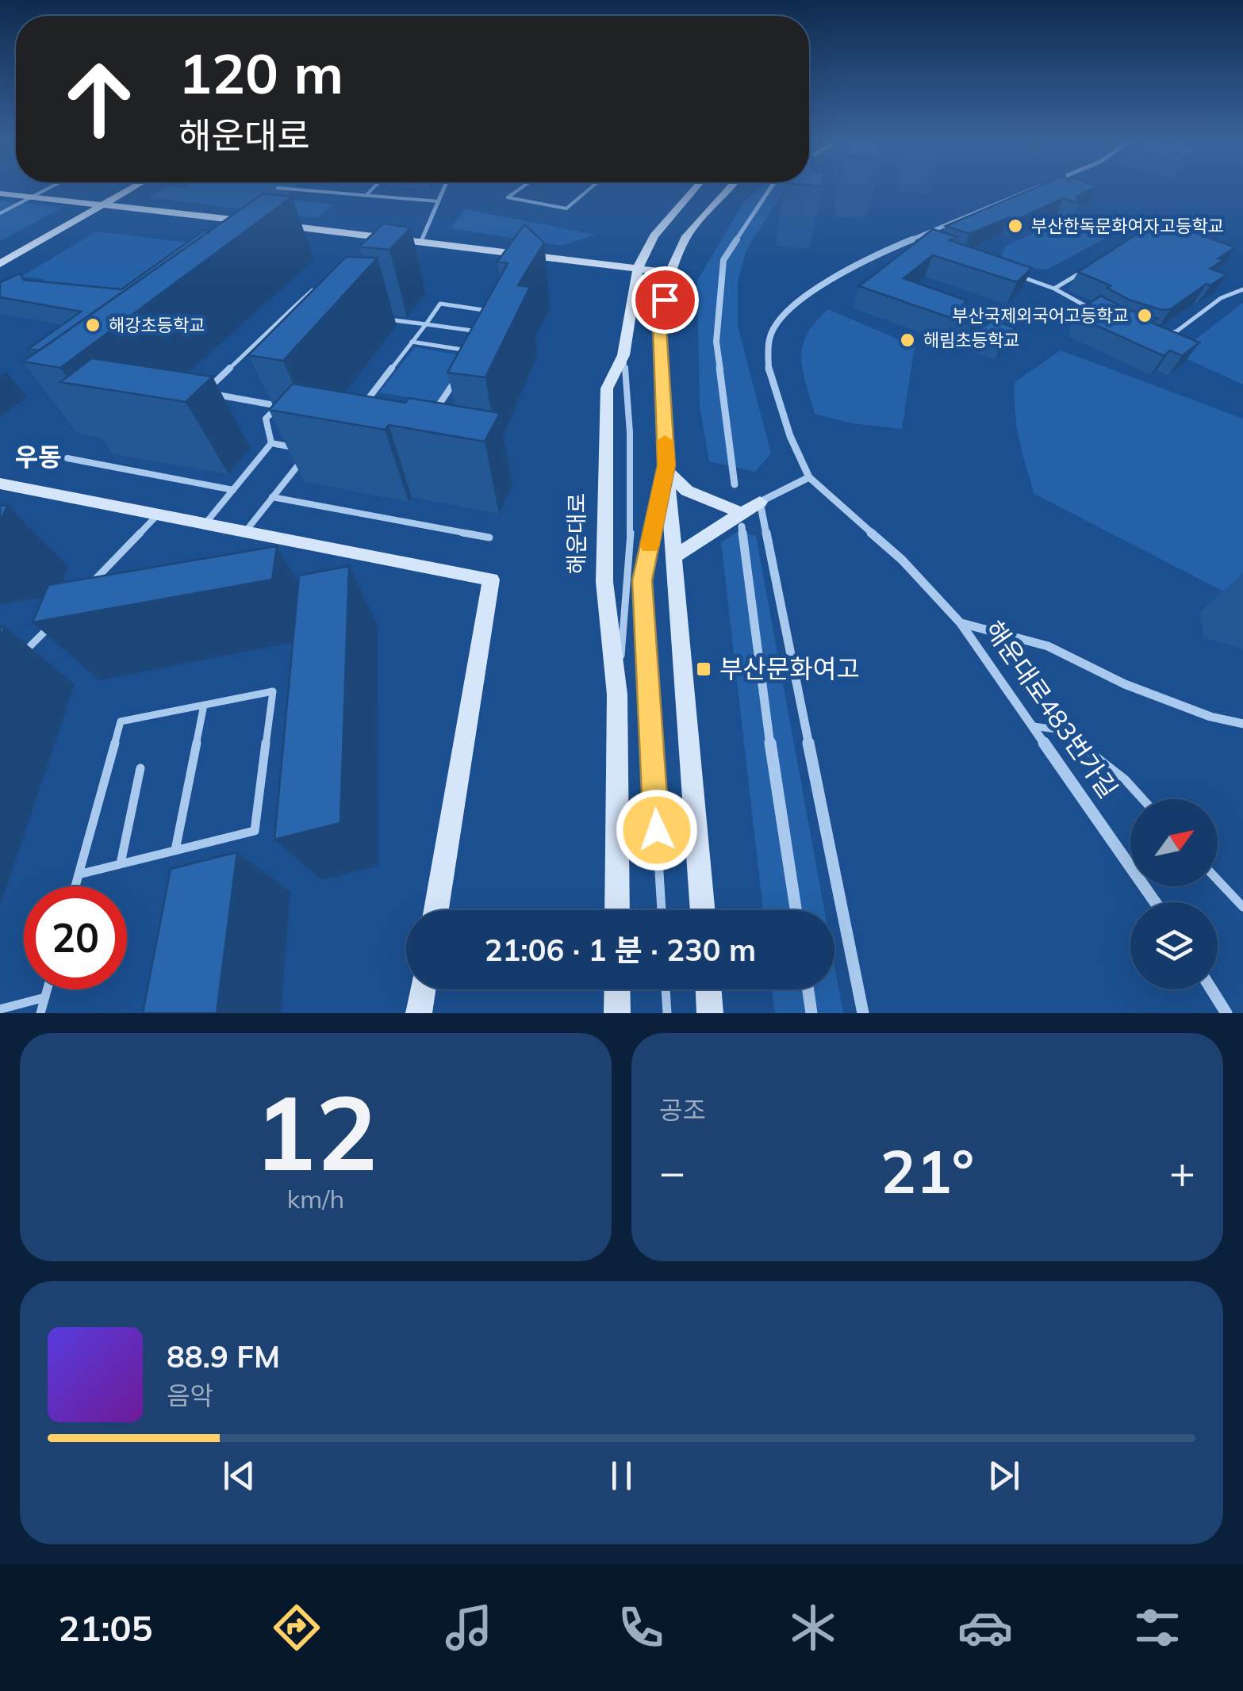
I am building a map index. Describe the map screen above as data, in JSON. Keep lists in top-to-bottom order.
{
  "streets": {
    "main road": ["해운대로"],
    "street": ["해운대로483번가길"]
  },
  "districts": ["우동"],
  "places": {
    "other": [
      "부산한독문화여자고등학교",
      "부산국제외국어고등학교",
      "해강초등학교",
      "해림초등학교"
    ],
    "transit": ["부산문화여고"]
  },
  "north": "top right",
  "page": {
    "turn": ["120 m", "해운대로"],
    "limit": "20",
    "trip": "21:06 · 1 분 · 230 m",
    "tile": [
      ["12", "km/h"],
      "공조"
    ],
    "heat": ["−", "21°", "+"],
    "song": ["88.9 FM", "음악"],
    "tabs": "21:05"
  }
}
